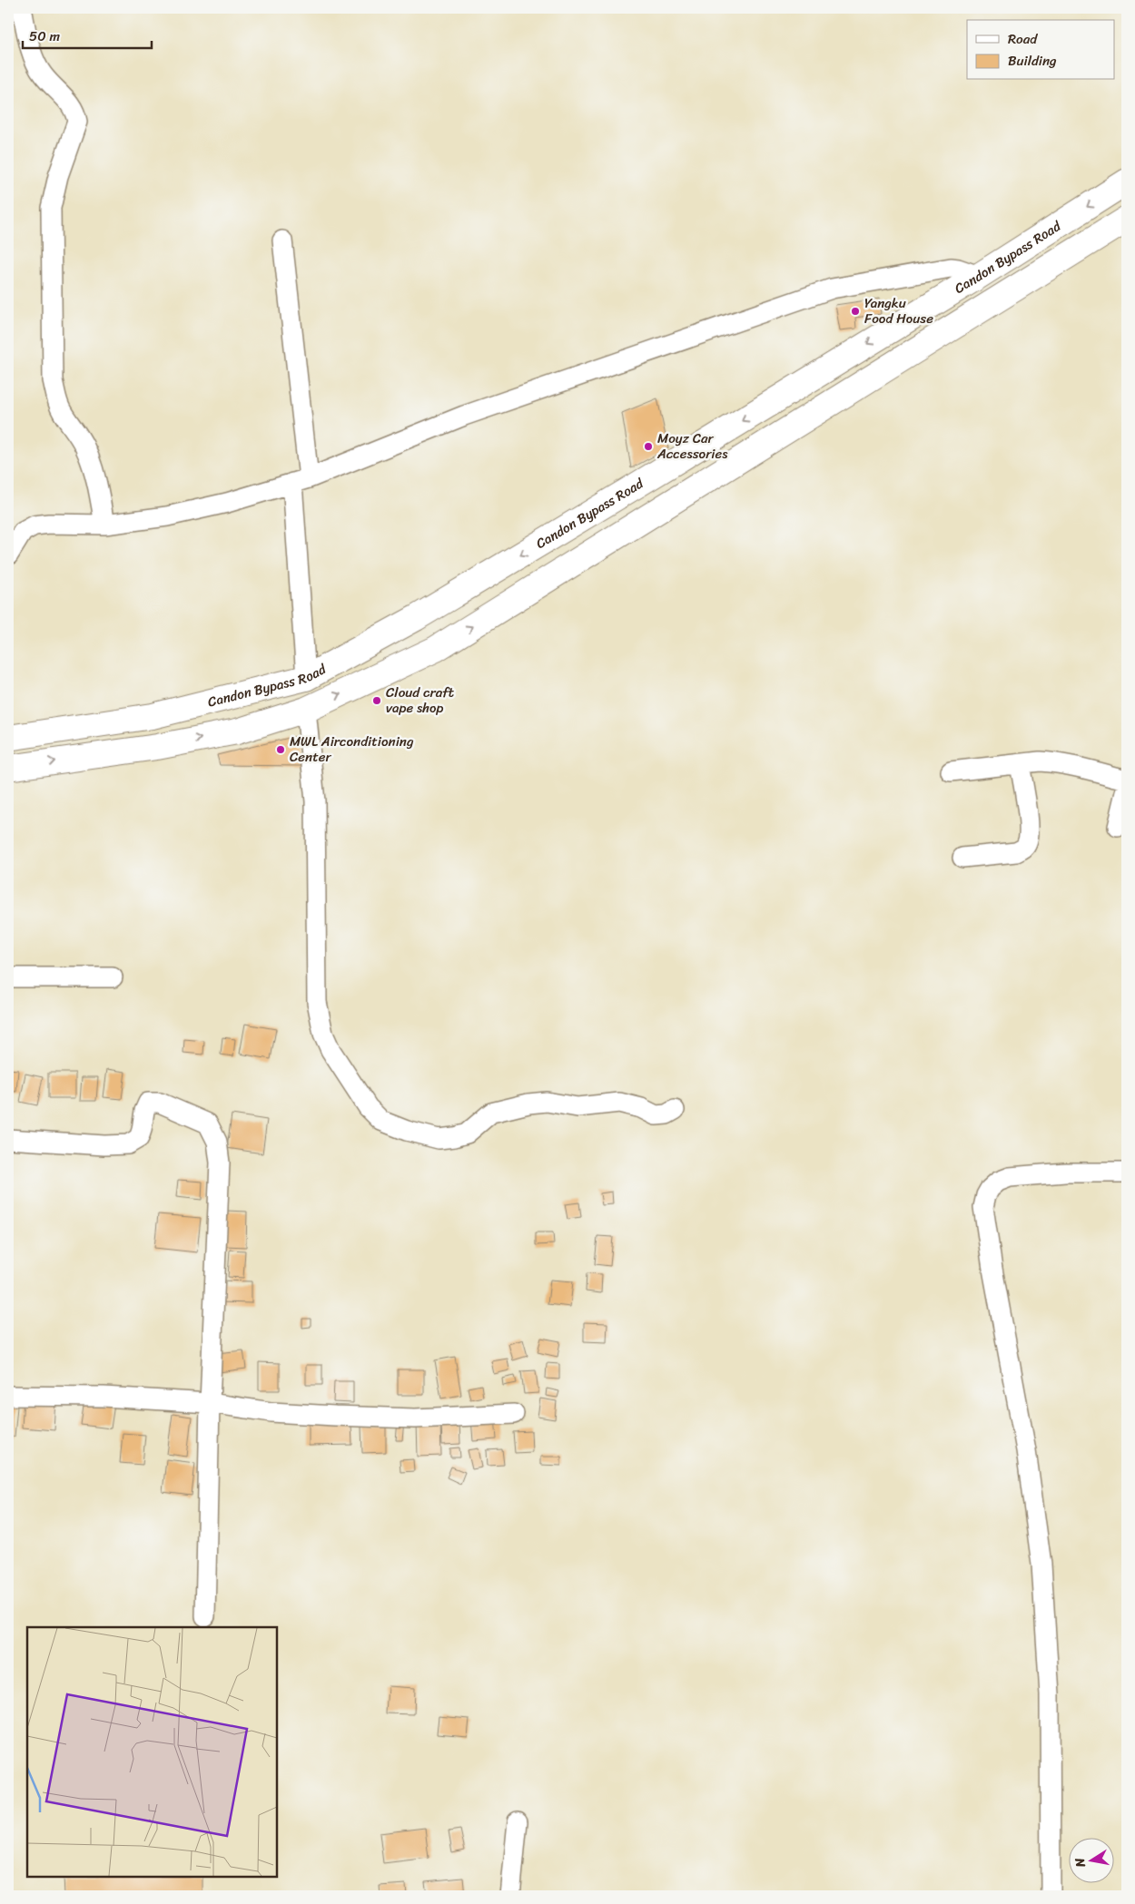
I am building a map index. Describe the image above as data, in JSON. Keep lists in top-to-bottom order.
{
  "streets": {
    "highway": ["Candon Bypass Road"]
  },
  "places": [
    "Yangku Food House",
    "Moyz Car Accessories",
    "Cloud craft vape shop",
    "MWL Airconditioning Center"
  ],
  "legend": ["Road", "Building"],
  "scale_bar": "50 m",
  "north": "left"
}
